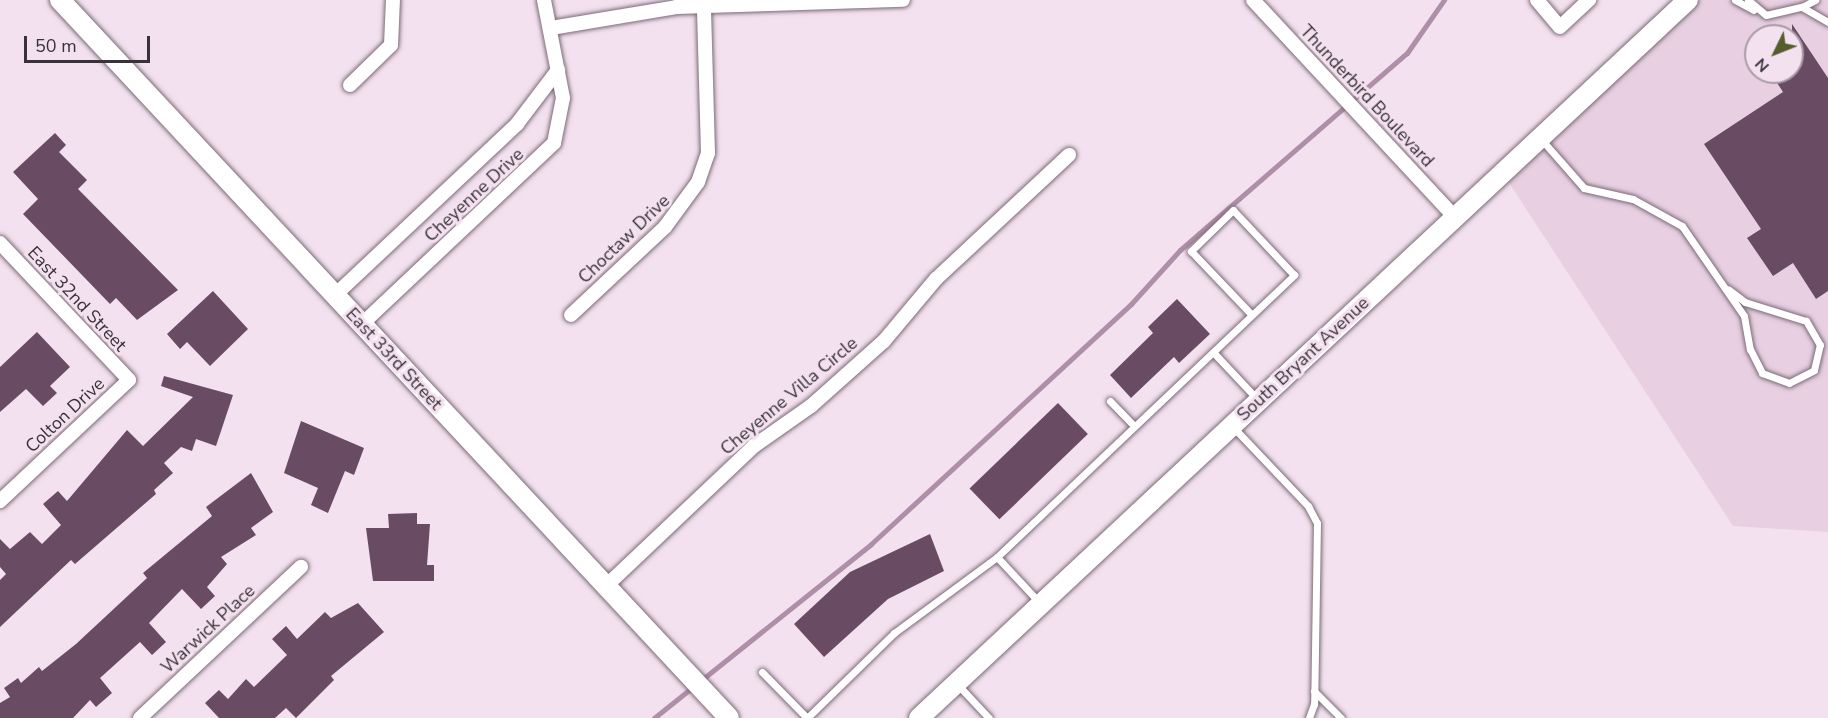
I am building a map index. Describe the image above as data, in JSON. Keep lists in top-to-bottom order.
{
  "streets": {
    "street": [
      "Thunderbird Boulevard",
      "Cheyenne Drive",
      "Choctaw Drive",
      "East 32nd Street",
      "East 33rd Street",
      "South Bryant Avenue",
      "Cheyenne Villa Circle",
      "Colton Drive",
      "Warwick Place"
    ]
  },
  "crossings": [
    ["Thunderbird Boulevard", "South Bryant Avenue"],
    ["Cheyenne Drive", "East 33rd Street"],
    ["East 32nd Street", "Colton Drive"],
    ["East 33rd Street", "Cheyenne Villa Circle"]
  ],
  "scale_bar": "50 m",
  "north": "bottom left"
}
